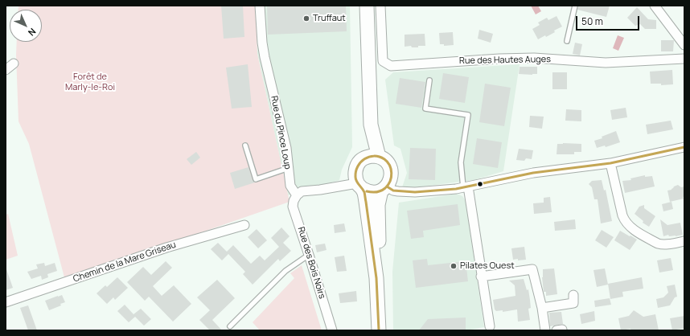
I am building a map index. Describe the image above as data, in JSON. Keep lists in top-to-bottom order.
{
  "streets": {
    "street": [
      "Rue des Hautes Auges",
      "Rue du Pince Loup",
      "Chemin de la Mare Griseau",
      "Rue des Bois Noirs"
    ]
  },
  "crossings": [
    ["Rue du Pince Loup", "Rue des Bois Noirs"]
  ],
  "parks": ["Forêt de Marly-le-Roi"],
  "places": ["Truffaut", "Pilates Ouest"],
  "scale_bar": "50 m",
  "north": "bottom right"
}
